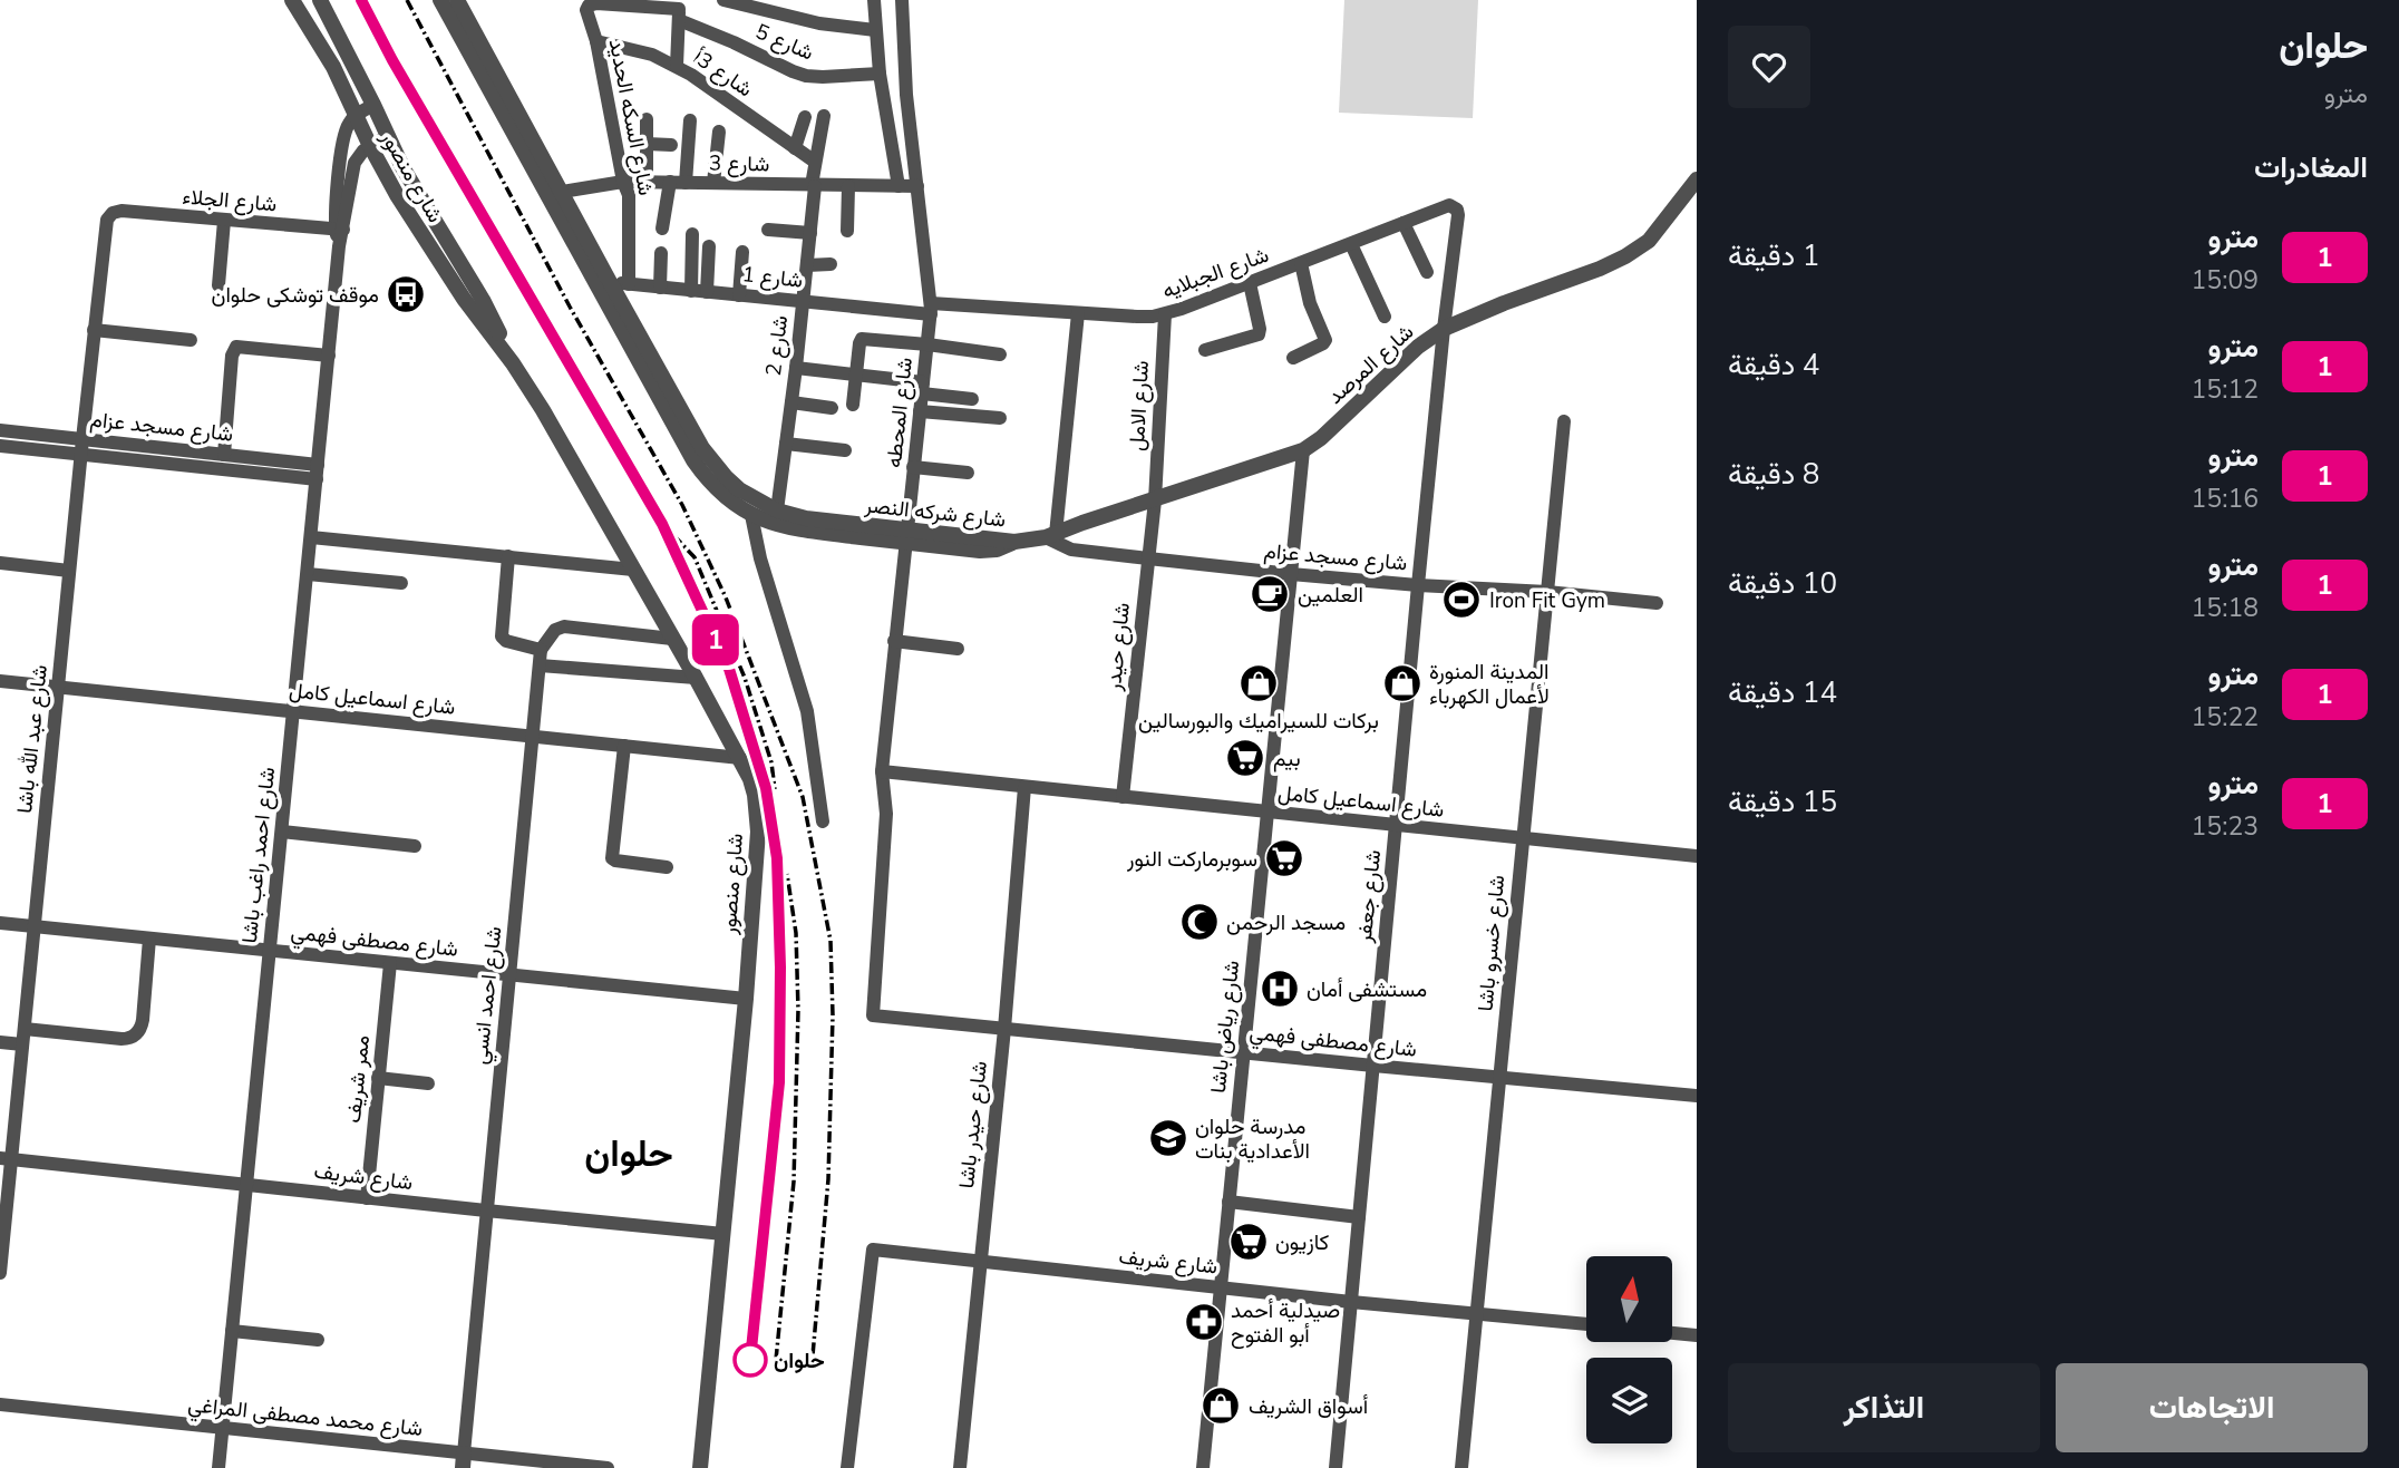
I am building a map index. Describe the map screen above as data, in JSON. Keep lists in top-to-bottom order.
{
  "streets": {
    "street": [
      "شارع 5",
      "شارع 3أ",
      "شارع السكه الحديد",
      "شارع 3",
      "شارع منصور",
      "شارع الجلاء",
      "شارع الجبلايه",
      "شارع 1",
      "شارع 2",
      "شارع المرصد",
      "شارع الامل",
      "شارع المحطه",
      "شارع مسجد عزام",
      "شارع شركه النصر",
      "شارع حيدر",
      "شارع اسماعيل كامل",
      "شارع عبد الله باشا",
      "شارع احمد راغب باشا",
      "شارع جعفر",
      "شارع مصطفى فهمي",
      "شارع خسرو باشا",
      "شارع احمد انسي",
      "شارع رياض باشا",
      "ممر شريف",
      "شارع حيدر باشا",
      "شارع شريف",
      "شارع محمد مصطفى المراغي"
    ]
  },
  "crossings": [
    ["شارع 5", "شارع السكه الحديد"],
    ["شارع 3أ", "شارع السكه الحديد"],
    ["شارع 3أ", "شارع 2"],
    ["شارع السكه الحديد", "شارع 3"],
    ["شارع السكه الحديد", "شارع 1"],
    ["شارع 3", "شارع 2"],
    ["شارع 3", "شارع المحطه"],
    ["شارع 3", "شارع شركه النصر"],
    ["شارع منصور", "شارع اسماعيل كامل"],
    ["شارع منصور", "شارع احمد راغب باشا"],
    ["شارع منصور", "شارع مصطفى فهمي"],
    ["شارع منصور", "شارع شريف"],
    ["شارع الجلاء", "شارع عبد الله باشا"],
    ["شارع الجلاء", "شارع احمد راغب باشا"],
    ["شارع الجبلايه", "شارع 1"],
    ["شارع الجبلايه", "شارع الامل"],
    ["شارع الجبلايه", "شارع المحطه"],
    ["شارع الجبلايه", "شارع جعفر"],
    ["شارع 1", "شارع 2"],
    ["شارع 1", "شارع المحطه"],
    ["شارع 1", "شارع شركه النصر"],
    ["شارع 2", "شارع شركه النصر"],
    ["شارع المرصد", "شارع الامل"],
    ["شارع المرصد", "شارع مسجد عزام"],
    ["شارع المرصد", "شارع حيدر"],
    ["شارع المرصد", "شارع جعفر"],
    ["شارع المرصد", "شارع رياض باشا"],
    ["شارع الامل", "شارع حيدر"],
    ["شارع المحطه", "شارع شركه النصر"],
    ["شارع المحطه", "شارع اسماعيل كامل"],
    ["شارع المحطه", "شارع مصطفى فهمي"],
    ["شارع مسجد عزام", "شارع شركه النصر"],
    ["شارع مسجد عزام", "شارع حيدر"],
    ["شارع مسجد عزام", "شارع عبد الله باشا"],
    ["شارع مسجد عزام", "شارع احمد راغب باشا"],
    ["شارع مسجد عزام", "شارع جعفر"],
    ["شارع مسجد عزام", "شارع خسرو باشا"],
    ["شارع مسجد عزام", "شارع رياض باشا"],
    ["شارع حيدر", "شارع اسماعيل كامل"],
    ["شارع اسماعيل كامل", "شارع عبد الله باشا"],
    ["شارع اسماعيل كامل", "شارع احمد راغب باشا"],
    ["شارع اسماعيل كامل", "شارع جعفر"],
    ["شارع اسماعيل كامل", "شارع خسرو باشا"],
    ["شارع اسماعيل كامل", "شارع احمد انسي"],
    ["شارع اسماعيل كامل", "شارع رياض باشا"],
    ["شارع اسماعيل كامل", "شارع حيدر باشا"],
    ["شارع عبد الله باشا", "شارع مصطفى فهمي"],
    ["شارع عبد الله باشا", "شارع شريف"],
    ["شارع احمد راغب باشا", "شارع مصطفى فهمي"],
    ["شارع احمد راغب باشا", "شارع شريف"],
    ["شارع احمد راغب باشا", "شارع محمد مصطفى المراغي"],
    ["شارع جعفر", "شارع مصطفى فهمي"],
    ["شارع جعفر", "شارع شريف"],
    ["شارع مصطفى فهمي", "شارع خسرو باشا"],
    ["شارع مصطفى فهمي", "شارع احمد انسي"],
    ["شارع مصطفى فهمي", "شارع رياض باشا"],
    ["شارع مصطفى فهمي", "ممر شريف"],
    ["شارع مصطفى فهمي", "شارع حيدر باشا"],
    ["شارع خسرو باشا", "شارع شريف"],
    ["شارع احمد انسي", "شارع شريف"],
    ["شارع احمد انسي", "شارع محمد مصطفى المراغي"],
    ["شارع رياض باشا", "شارع شريف"],
    ["ممر شريف", "شارع شريف"],
    ["شارع حيدر باشا", "شارع شريف"]
  ],
  "districts": ["حلوان"],
  "places": {
    "bus stop": ["موقف توشكى حلوان"],
    "cafe": ["العلمين"],
    "sports": ["Iron Fit Gym"],
    "shop": ["بركات للسيراميك والبورسالين", "المدينة المنورة لأعمال الكهرباء", "أسواق الشريف"],
    "supermarket": ["بيم", "سوبرماركت النور", "كازيون"],
    "mosque": ["مسجد الرحمن"],
    "hospital": ["مستشفى أمان"],
    "school or university": ["مدرسة حلوان الأعدادية بنات"],
    "pharmacy": ["صيدلية أحمد أبو الفتوح"],
    "other": ["حلوان"]
  },
  "lines": ["metro line 1"],
  "north": "top",
  "page": {
    "heading": [
      ["حلوان", "مترو"],
      "المغادرات"
    ],
    "on_map": "1",
    "list": [
      {
        "mark": "1",
        "name": "مترو",
        "note": "15:09",
        "value": "1 دقيقة"
      },
      {
        "mark": "1",
        "name": "مترو",
        "note": "15:12",
        "value": "4 دقيقة"
      },
      {
        "mark": "1",
        "name": "مترو",
        "note": "15:16",
        "value": "8 دقيقة"
      },
      {
        "mark": "1",
        "name": "مترو",
        "note": "15:18",
        "value": "10 دقيقة"
      },
      {
        "mark": "1",
        "name": "مترو",
        "note": "15:22",
        "value": "14 دقيقة"
      },
      {
        "mark": "1",
        "name": "مترو",
        "note": "15:23",
        "value": "15 دقيقة"
      }
    ],
    "buttons": ["الاتجاهات", "التذاكر"]
  }
}
